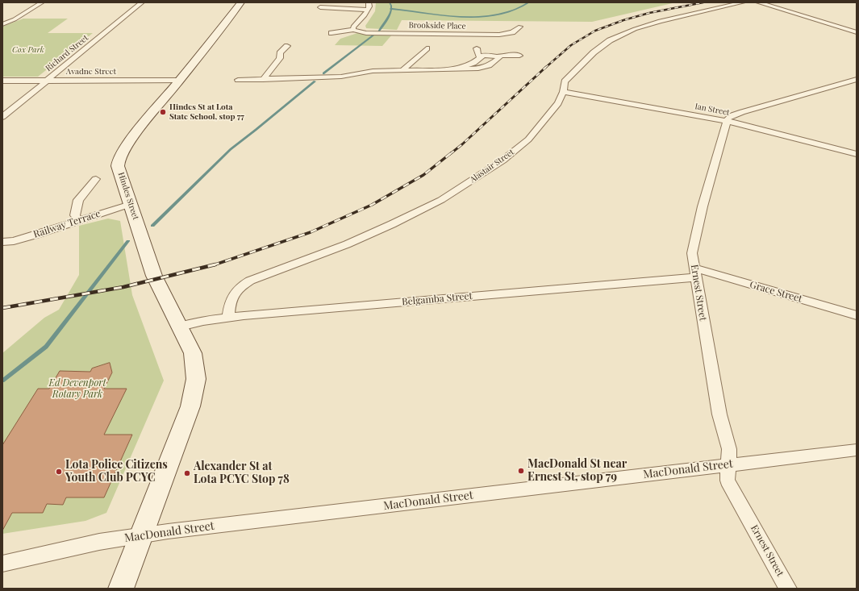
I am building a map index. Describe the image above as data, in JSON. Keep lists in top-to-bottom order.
{
  "streets": {
    "street": [
      "Brookside Place",
      "Richard Street",
      "Avadne Street",
      "Ian Street",
      "Alastair Street",
      "Hindes Street",
      "Railway Terrace",
      "Grace Street",
      "Ernest Street",
      "Belgamba Street",
      "MacDonald Street"
    ]
  },
  "crossings": [
    ["Richard Street", "Avadne Street"],
    ["Avadne Street", "Hindes Street"],
    ["Ian Street", "Alastair Street"],
    ["Ian Street", "Ernest Street"],
    ["Alastair Street", "Belgamba Street"],
    ["Hindes Street", "Railway Terrace"],
    ["Hindes Street", "Belgamba Street"],
    ["Hindes Street", "MacDonald Street"],
    ["Grace Street", "Ernest Street"],
    ["Grace Street", "Belgamba Street"],
    ["Ernest Street", "Belgamba Street"],
    ["Ernest Street", "MacDonald Street"]
  ],
  "parks": ["Cox Park", "Ed Devenport Rotary Park"],
  "places": [
    "Hindes St at Lota State School, stop 77",
    "MacDonald St near Ernest St, stop 79",
    "Lota Police Citizens Youth Club PCYC",
    "Alexander St at Lota PCYC Stop 78"
  ]
}
